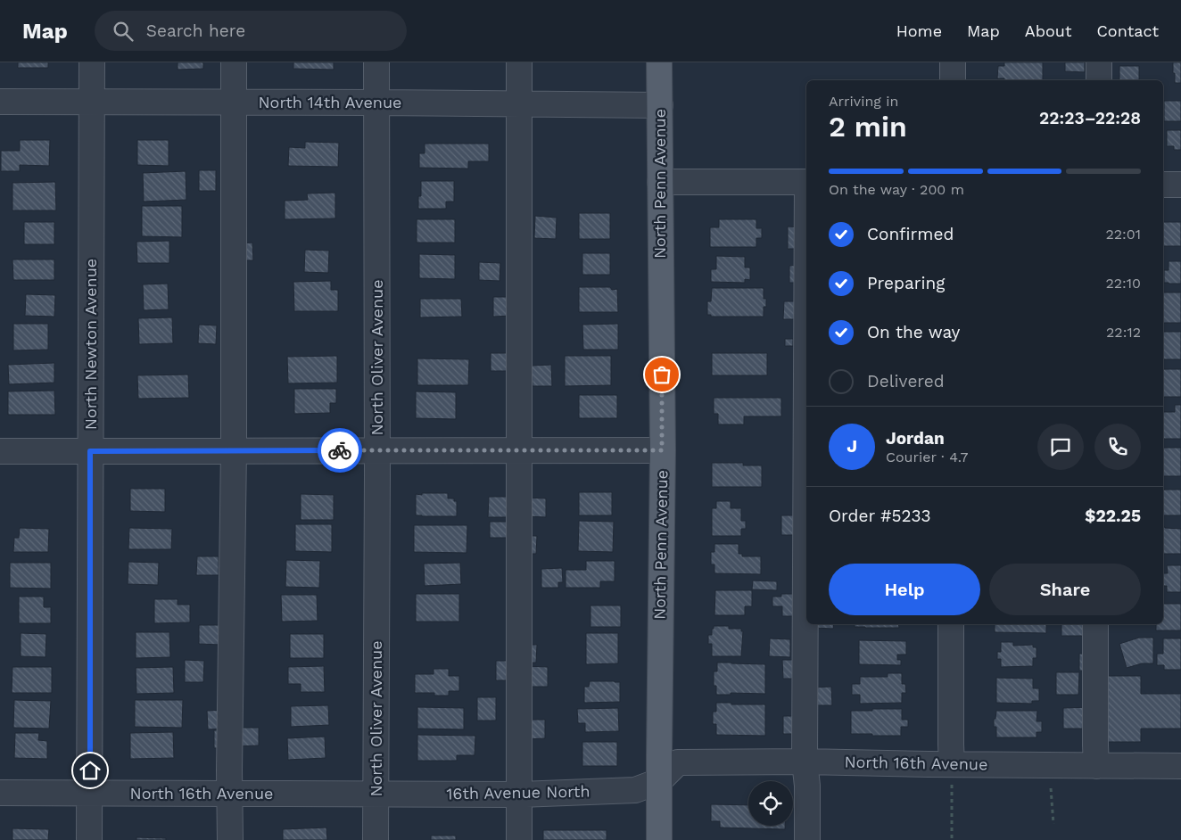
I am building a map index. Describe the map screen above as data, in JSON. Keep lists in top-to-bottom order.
{
  "streets": {
    "main road": ["North Penn Avenue"],
    "street": [
      "North 14th Avenue",
      "North Newton Avenue",
      "North Oliver Avenue",
      "North 16th Avenue",
      "16th Avenue North"
    ]
  },
  "crossings": [
    ["North 14th Avenue", "North Penn Avenue"],
    ["North 14th Avenue", "North Newton Avenue"],
    ["North 14th Avenue", "North Oliver Avenue"],
    ["North Penn Avenue", "North 16th Avenue"],
    ["North Penn Avenue", "16th Avenue North"],
    ["North Newton Avenue", "North 16th Avenue"],
    ["North Oliver Avenue", "North 16th Avenue"],
    ["North Oliver Avenue", "16th Avenue North"],
    ["North 16th Avenue", "16th Avenue North"]
  ],
  "page": {
    "header": "Map",
    "search": "Search here",
    "nav": [
      "Home",
      "Map",
      "About",
      "Contact"
    ],
    "heading": ["2 min", "Arriving in", "22:23–22:28"],
    "panel": [
      "Jordan",
      "Courier · 4.7",
      "Order #5233",
      "$22.25"
    ],
    "bar": "On the way · 200 m",
    "list": [
      ["Confirmed", "22:01"],
      ["Preparing", "22:10"],
      ["On the way", "22:12"],
      "Delivered"
    ],
    "round": "J",
    "buttons": ["Help", "Share"]
  }
}
